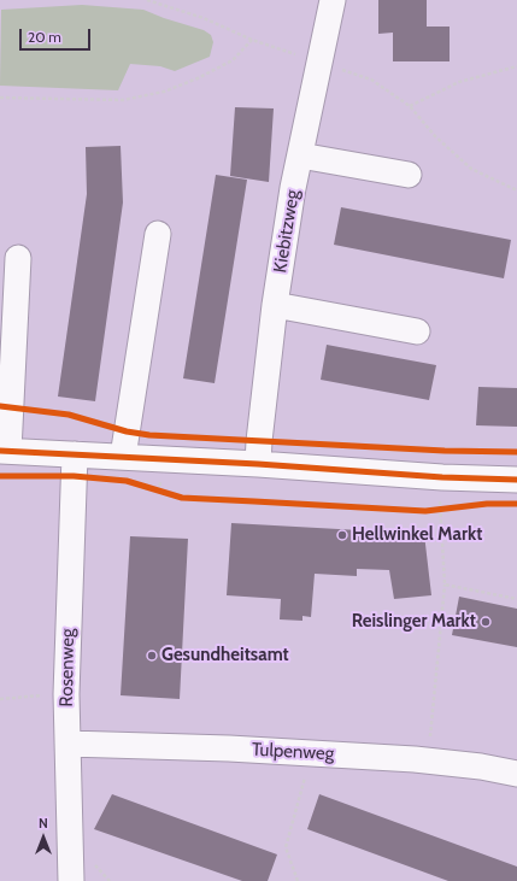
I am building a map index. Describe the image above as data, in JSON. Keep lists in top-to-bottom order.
{
  "streets": {
    "street": ["Kiebitzweg", "Rosenweg", "Tulpenweg"]
  },
  "crossings": [
    ["Rosenweg", "Tulpenweg"]
  ],
  "places": ["Hellwinkel Markt", "Reislinger Markt", "Gesundheitsamt"],
  "scale_bar": "20 m",
  "north": "top"
}
